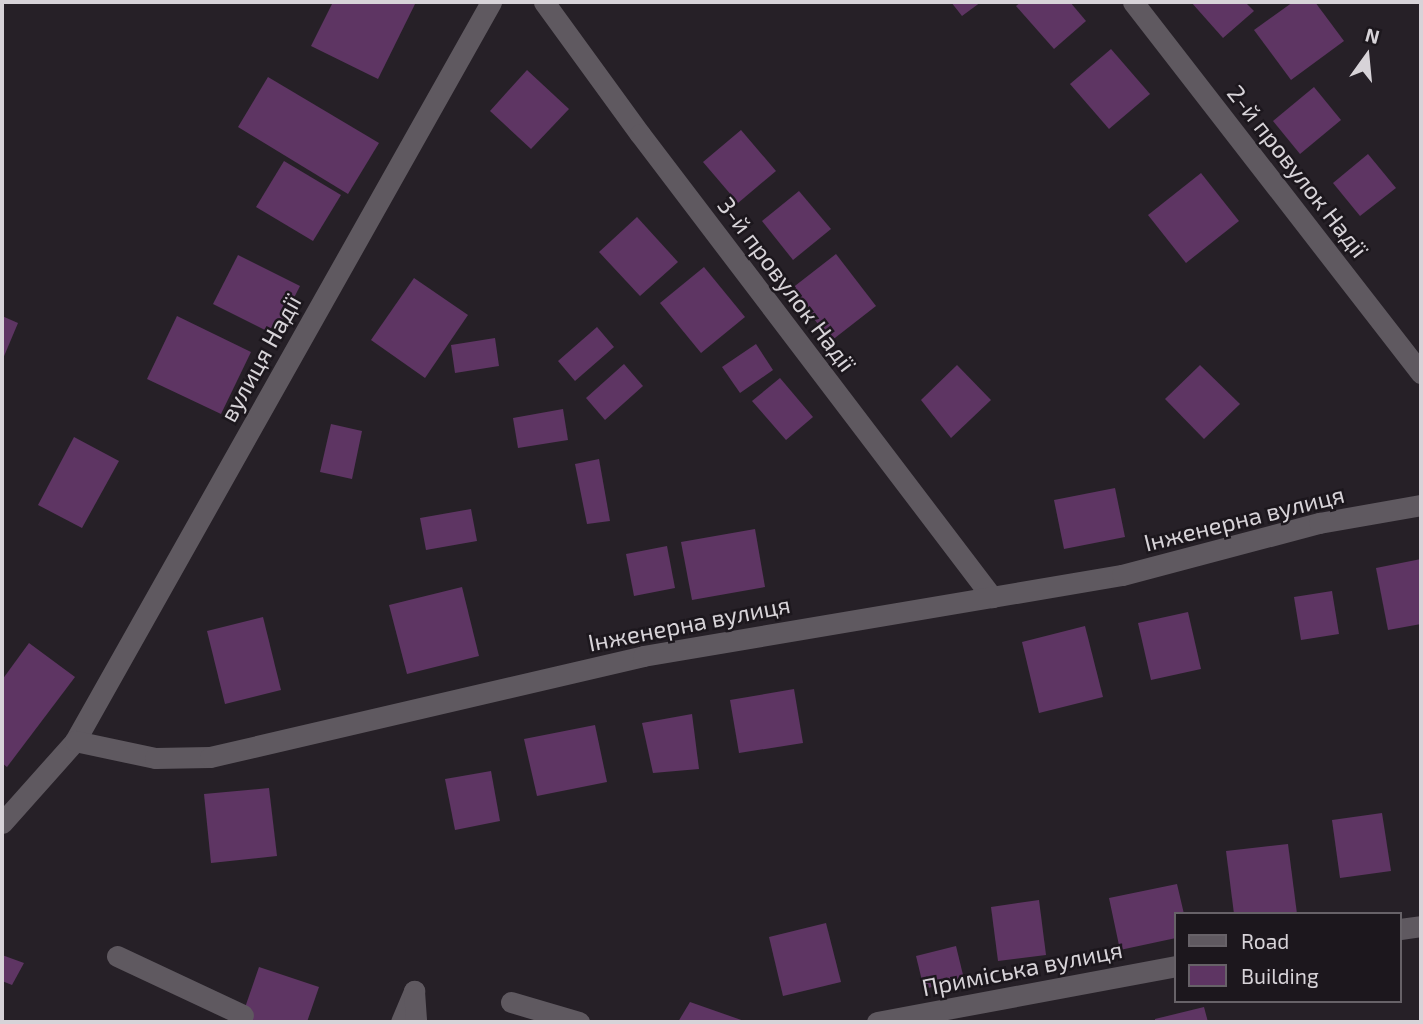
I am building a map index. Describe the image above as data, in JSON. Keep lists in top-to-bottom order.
{
  "streets": {
    "street": [
      "2-й провулок Надії",
      "3-й провулок Надії",
      "вулиця Надії",
      "Інженерна вулиця",
      "Приміська вулиця"
    ]
  },
  "crossings": [
    ["3-й провулок Надії", "Інженерна вулиця"],
    ["вулиця Надії", "Інженерна вулиця"]
  ],
  "legend": ["Road", "Building"],
  "north": "top"
}
